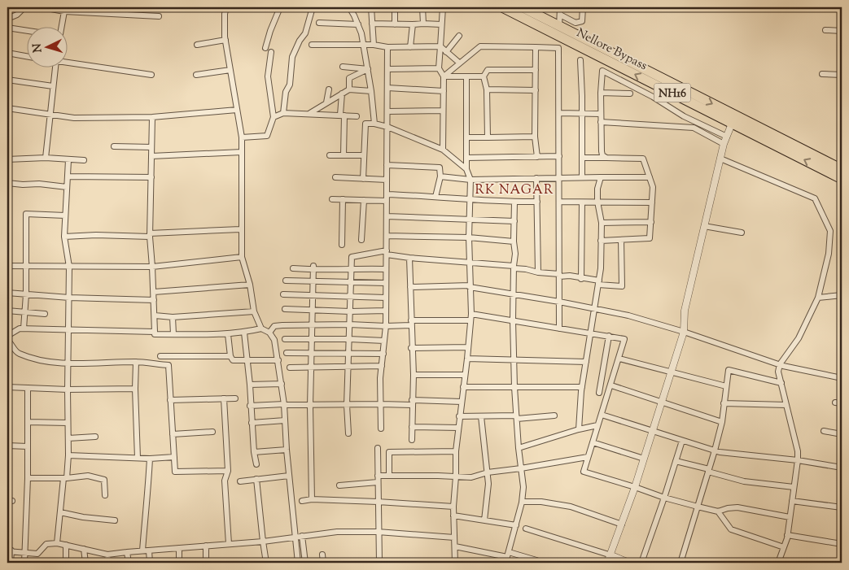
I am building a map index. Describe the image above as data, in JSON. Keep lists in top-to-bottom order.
{
  "streets": {
    "highway": ["Nellore Bypass", "NH16"]
  },
  "districts": ["RK NAGAR"],
  "north": "left"
}
